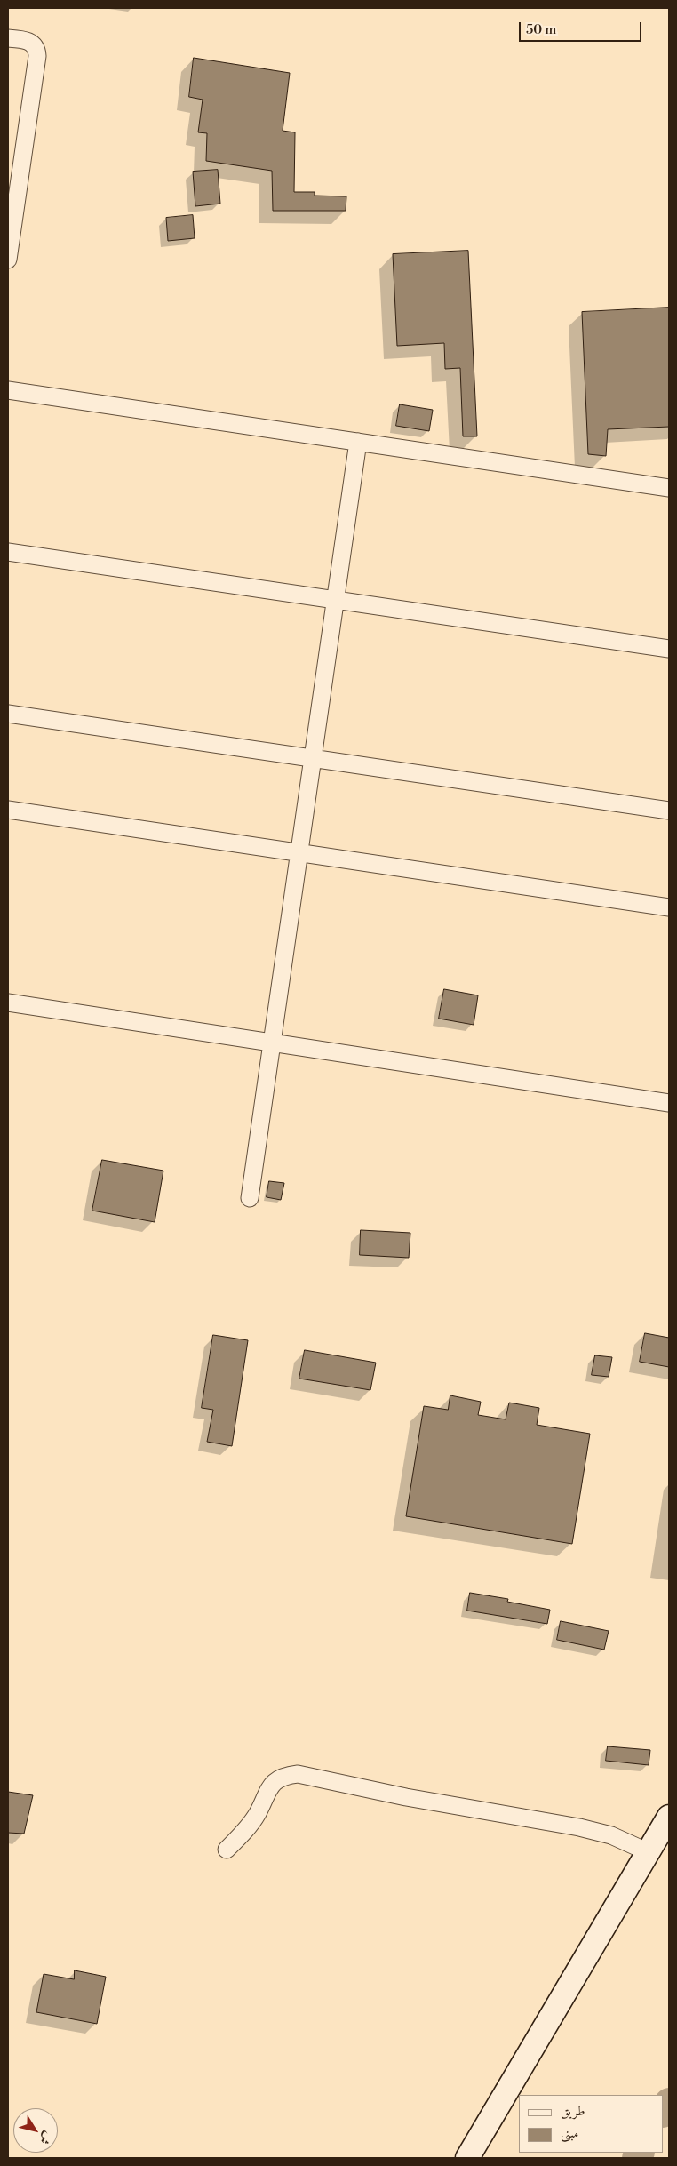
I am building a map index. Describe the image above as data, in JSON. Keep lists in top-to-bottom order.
{
  "legend": ["طريق", "مبنى"],
  "scale_bar": "50 m",
  "north": "bottom right"
}
